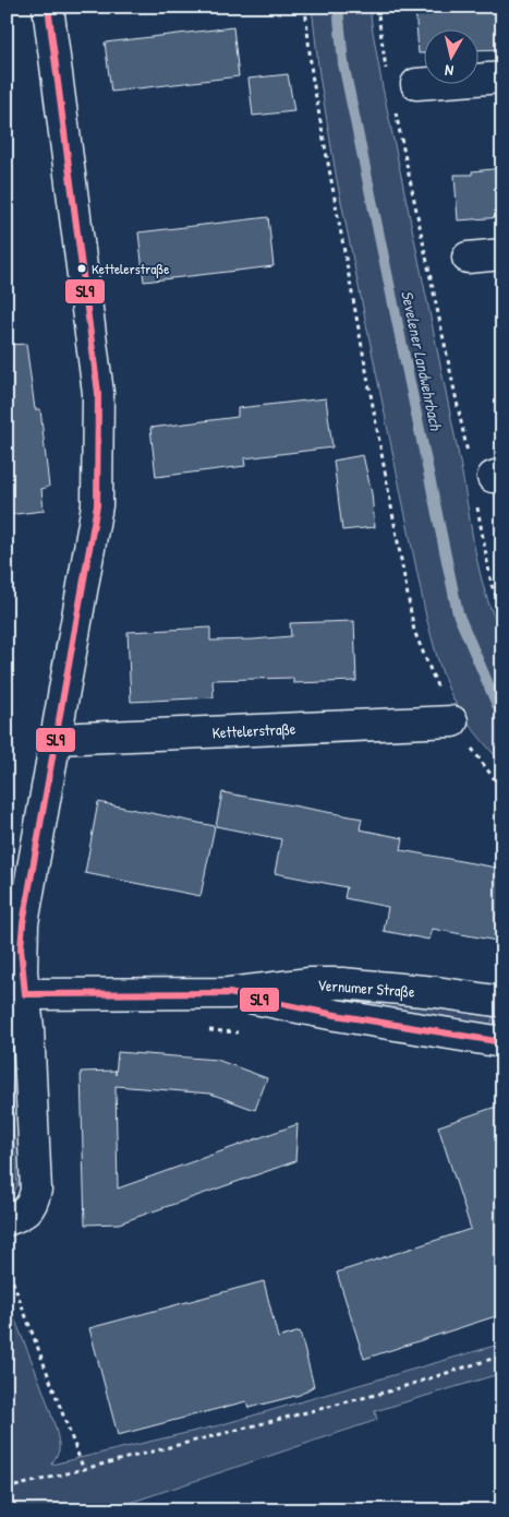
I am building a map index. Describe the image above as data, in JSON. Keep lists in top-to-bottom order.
{
  "streets": {
    "street": ["Kettelerstraße", "Vernumer Straße"]
  },
  "water": ["Sevelener Landwehrbach"],
  "places": ["Kettelerstraße"],
  "lines": ["transit line SL9"],
  "north": "bottom"
}
